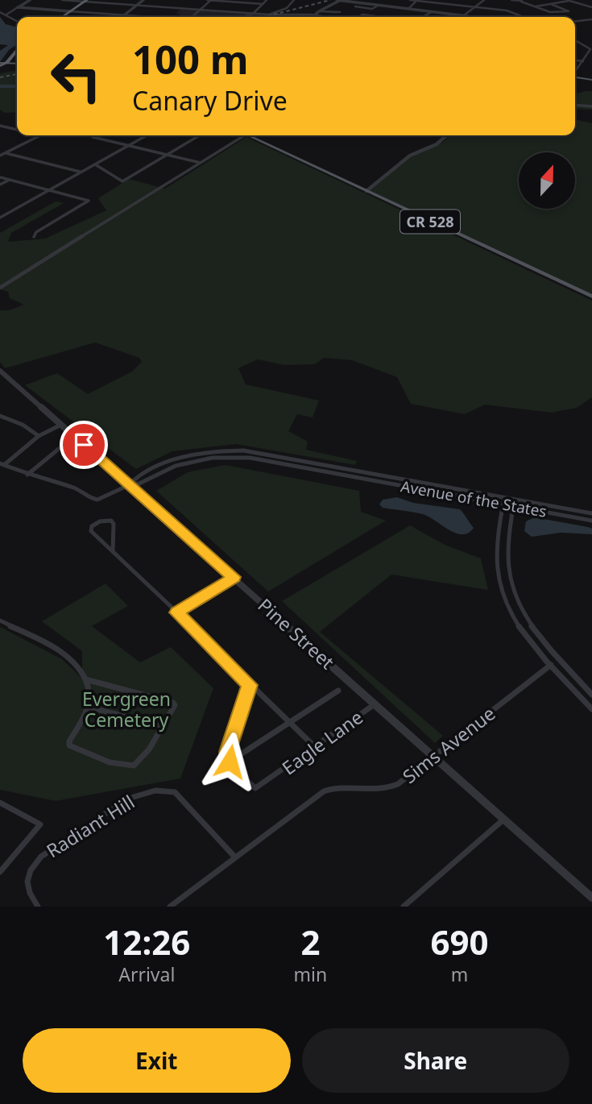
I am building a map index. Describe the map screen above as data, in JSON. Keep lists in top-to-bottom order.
{
  "streets": {
    "main road": ["CR 528"],
    "street": [
      "Avenue of the States",
      "Pine Street",
      "Eagle Lane",
      "Sims Avenue",
      "Radiant Hill"
    ]
  },
  "crossings": [
    ["Avenue of the States", "Pine Street"],
    ["Pine Street", "Eagle Lane"],
    ["Pine Street", "Sims Avenue"],
    ["Sims Avenue", "Radiant Hill"]
  ],
  "parks": ["Evergreen Cemetery"],
  "north": "top",
  "page": {
    "turn": ["100 m", "Canary Drive"],
    "eta": [
      "12:26",
      "Arrival",
      "2",
      "min",
      "690",
      "m"
    ],
    "buttons": ["Exit", "Share"]
  }
}
